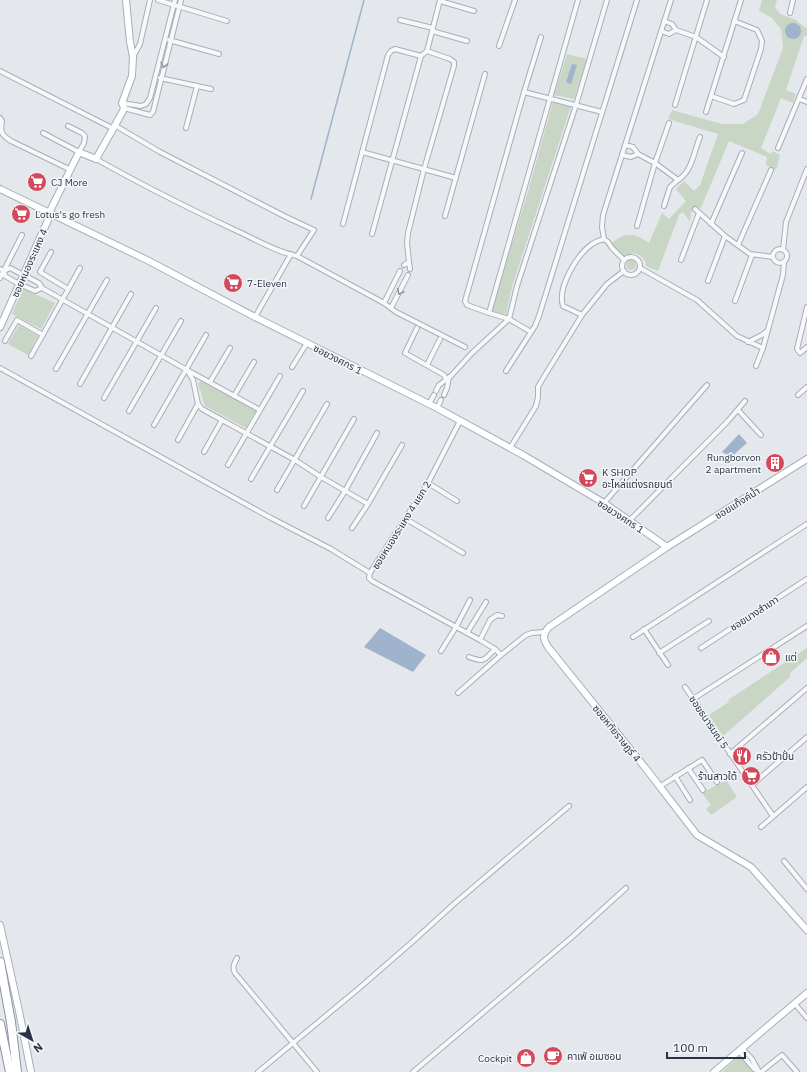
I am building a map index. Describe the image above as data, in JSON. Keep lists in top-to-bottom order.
{
  "streets": {
    "street": [
      "ซอยหนองระแหง 4",
      "ซอยวงศกร 1",
      "ซอยแท็งค์น้ำ",
      "ซอยหนองระแหง 4 แยก 2",
      "ซอยนางสำเภา",
      "ซอยธนารมณ์ 5",
      "ซอยหทัยราษฎร์ 4"
    ]
  },
  "crossings": [
    ["ซอยหนองระแหง 4", "ซอยวงศกร 1"],
    ["ซอยวงศกร 1", "ซอยแท็งค์น้ำ"],
    ["ซอยวงศกร 1", "ซอยหนองระแหง 4 แยก 2"]
  ],
  "places": {
    "supermarket": [
      "CJ More",
      "Lotus's go fresh",
      "7-Eleven",
      "K SHOP อะไหล่แต่งรถยนต์",
      "ร้านสาวใต้"
    ],
    "building": ["Rungborvon 2 apartment"],
    "shop": ["แต่", "Cockpit"],
    "restaurant": ["ครัวป้าปั้น"],
    "cafe": ["คาเฟ่ อเมซอน"]
  },
  "scale_bar": "100 m",
  "north": "bottom right"
}
